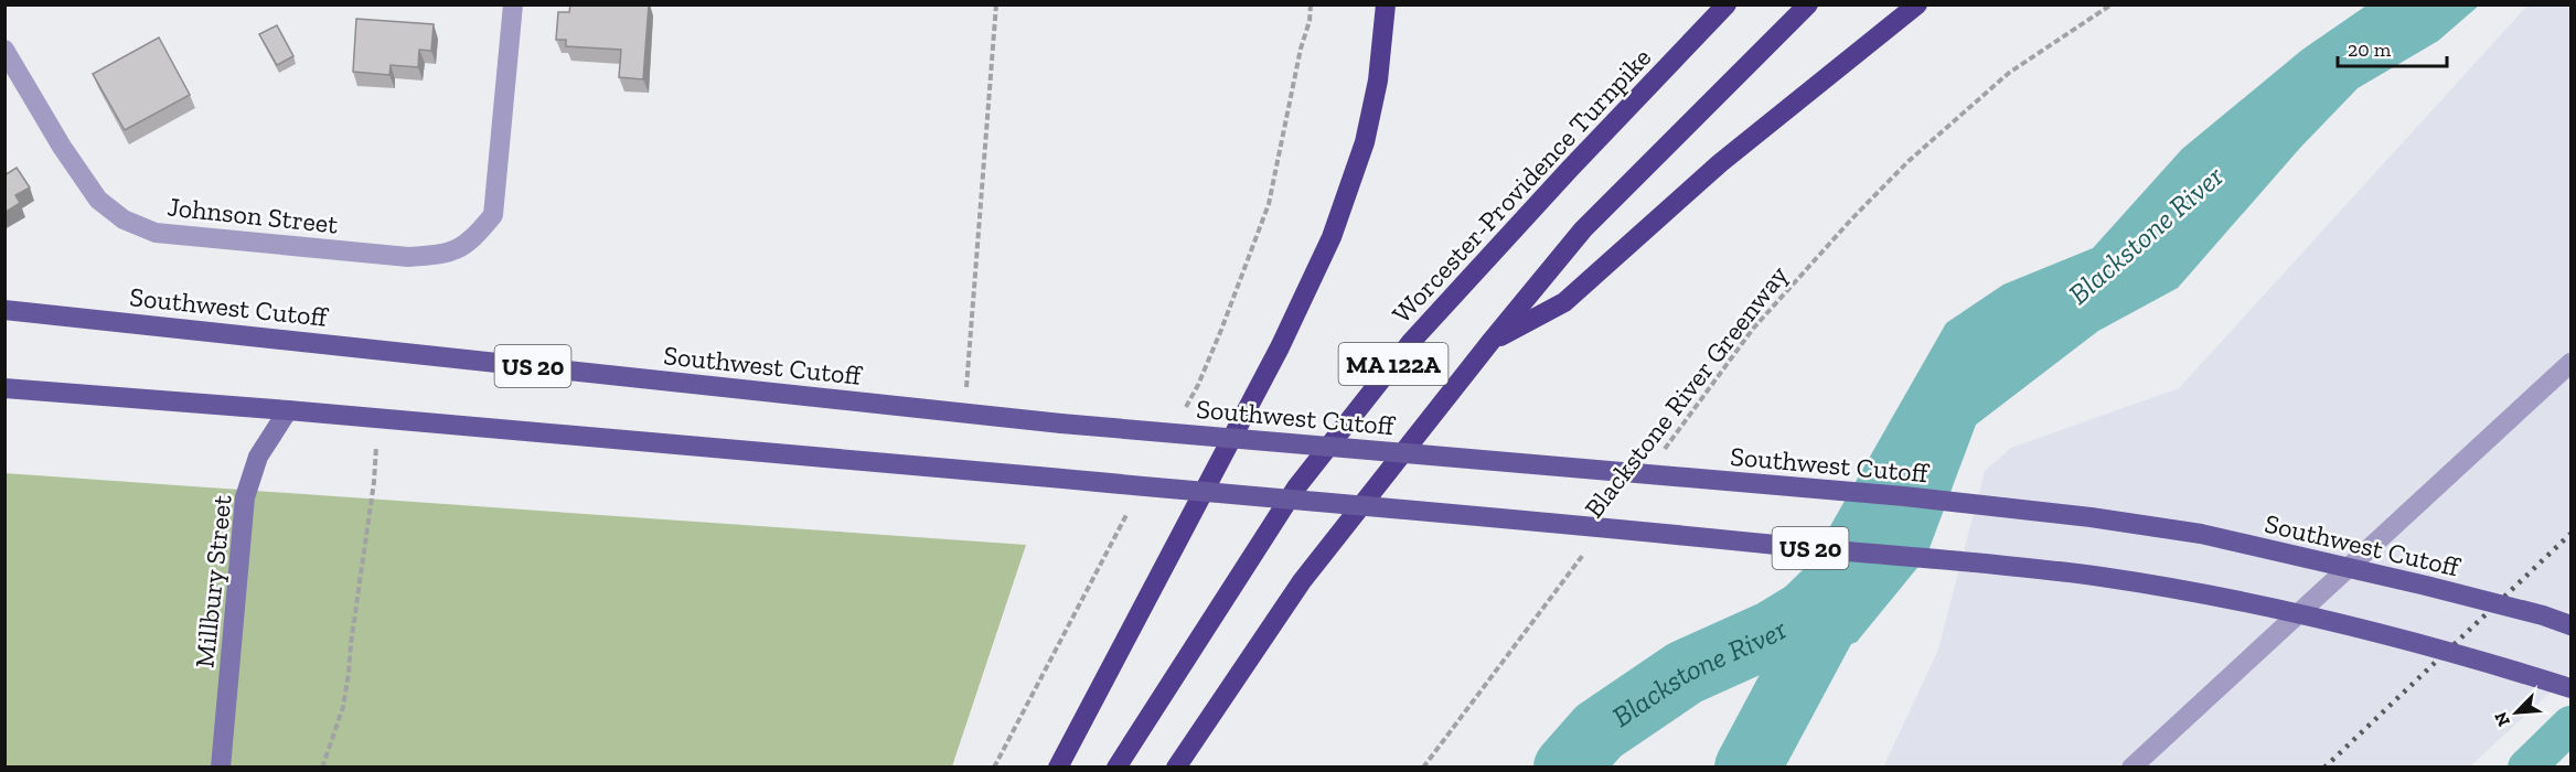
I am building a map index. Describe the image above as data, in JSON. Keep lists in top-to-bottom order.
{
  "streets": {
    "highway": ["Worcester-Providence Turnpike", "MA 122A"],
    "main road": ["Southwest Cutoff", "US 20", "Millbury Street"],
    "street": ["Johnson Street"],
    "path": ["Blackstone River Greenway"]
  },
  "crossings": [
    ["US 20", "Millbury Street"]
  ],
  "water": ["Blackstone River"],
  "scale_bar": "20 m",
  "north": "bottom left"
}
